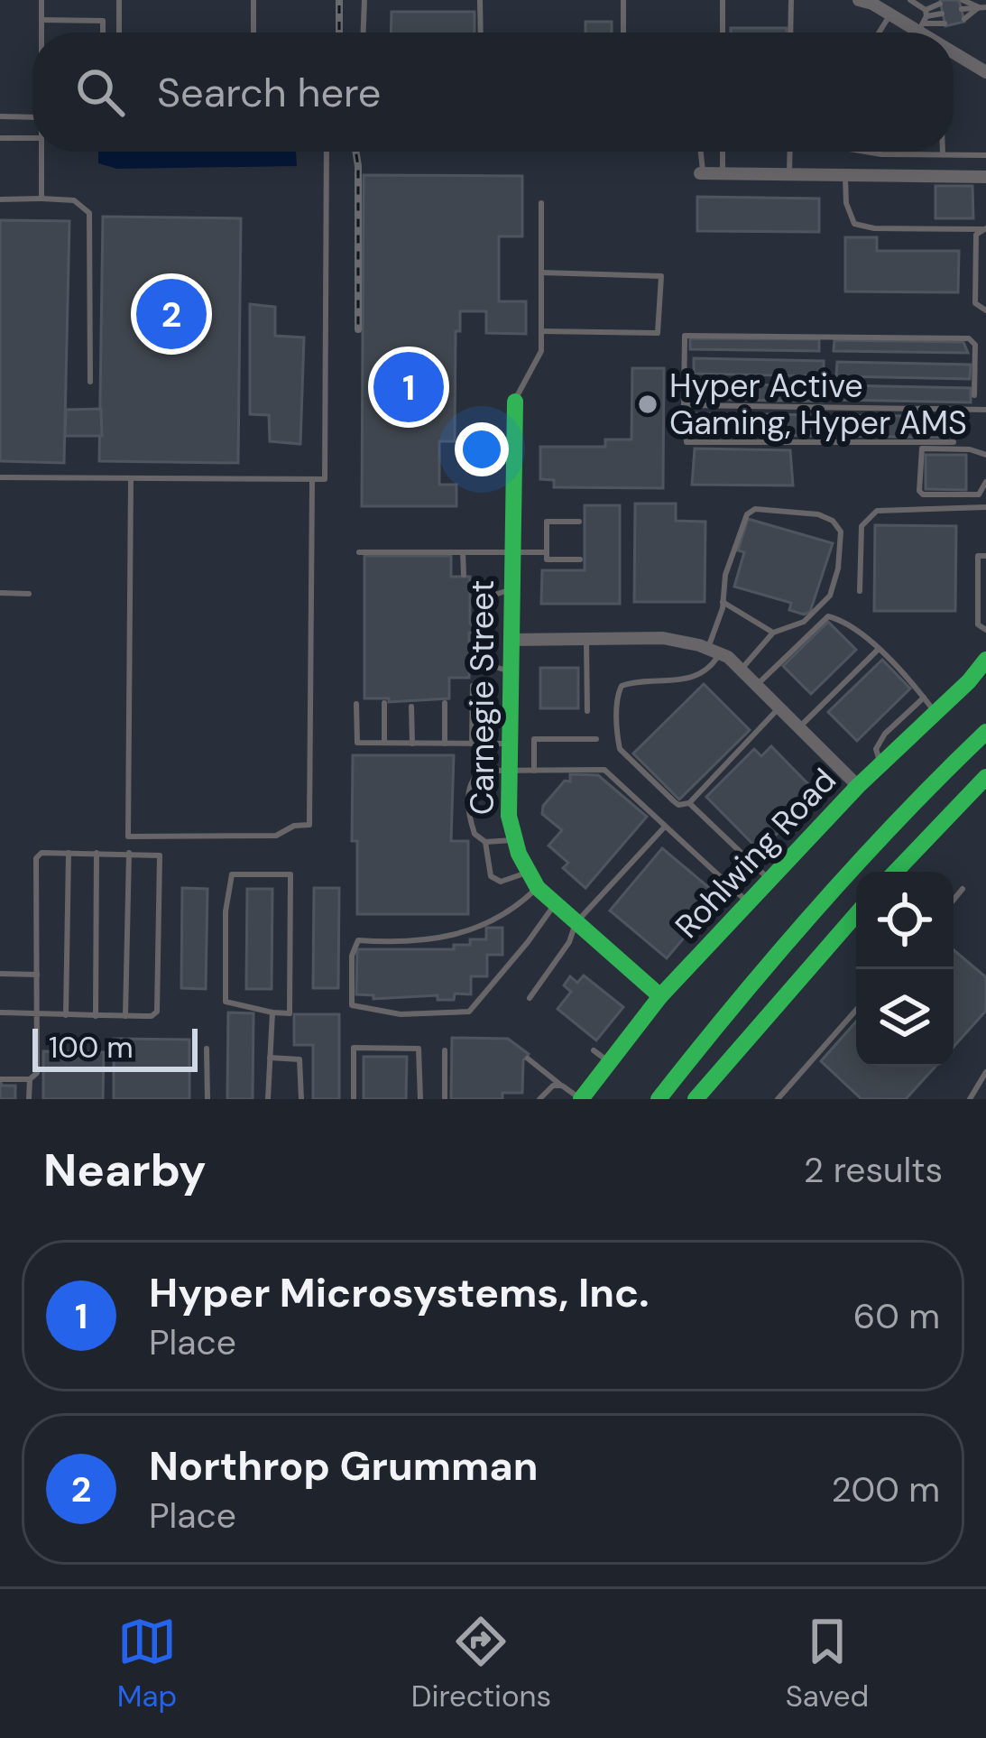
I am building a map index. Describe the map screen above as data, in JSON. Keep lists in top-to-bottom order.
{
  "streets": {
    "main road": ["Carnegie Street", "Rohlwing Road"]
  },
  "crossings": [
    ["Carnegie Street", "Rohlwing Road"]
  ],
  "places": ["Hyper Active Gaming, Hyper AMS"],
  "scale_bar": "100 m",
  "page": {
    "search": "Search here",
    "pins": ["2", "1"],
    "scale": "100 m",
    "heading": ["Nearby", "2 results"],
    "list": [
      {
        "mark": "1",
        "name": "Hyper Microsystems, Inc.",
        "note": "Place",
        "value": "60 m"
      },
      {
        "mark": "2",
        "name": "Northrop Grumman",
        "note": "Place",
        "value": "200 m"
      }
    ],
    "nav": ["Map", "Directions", "Saved"]
  }
}
